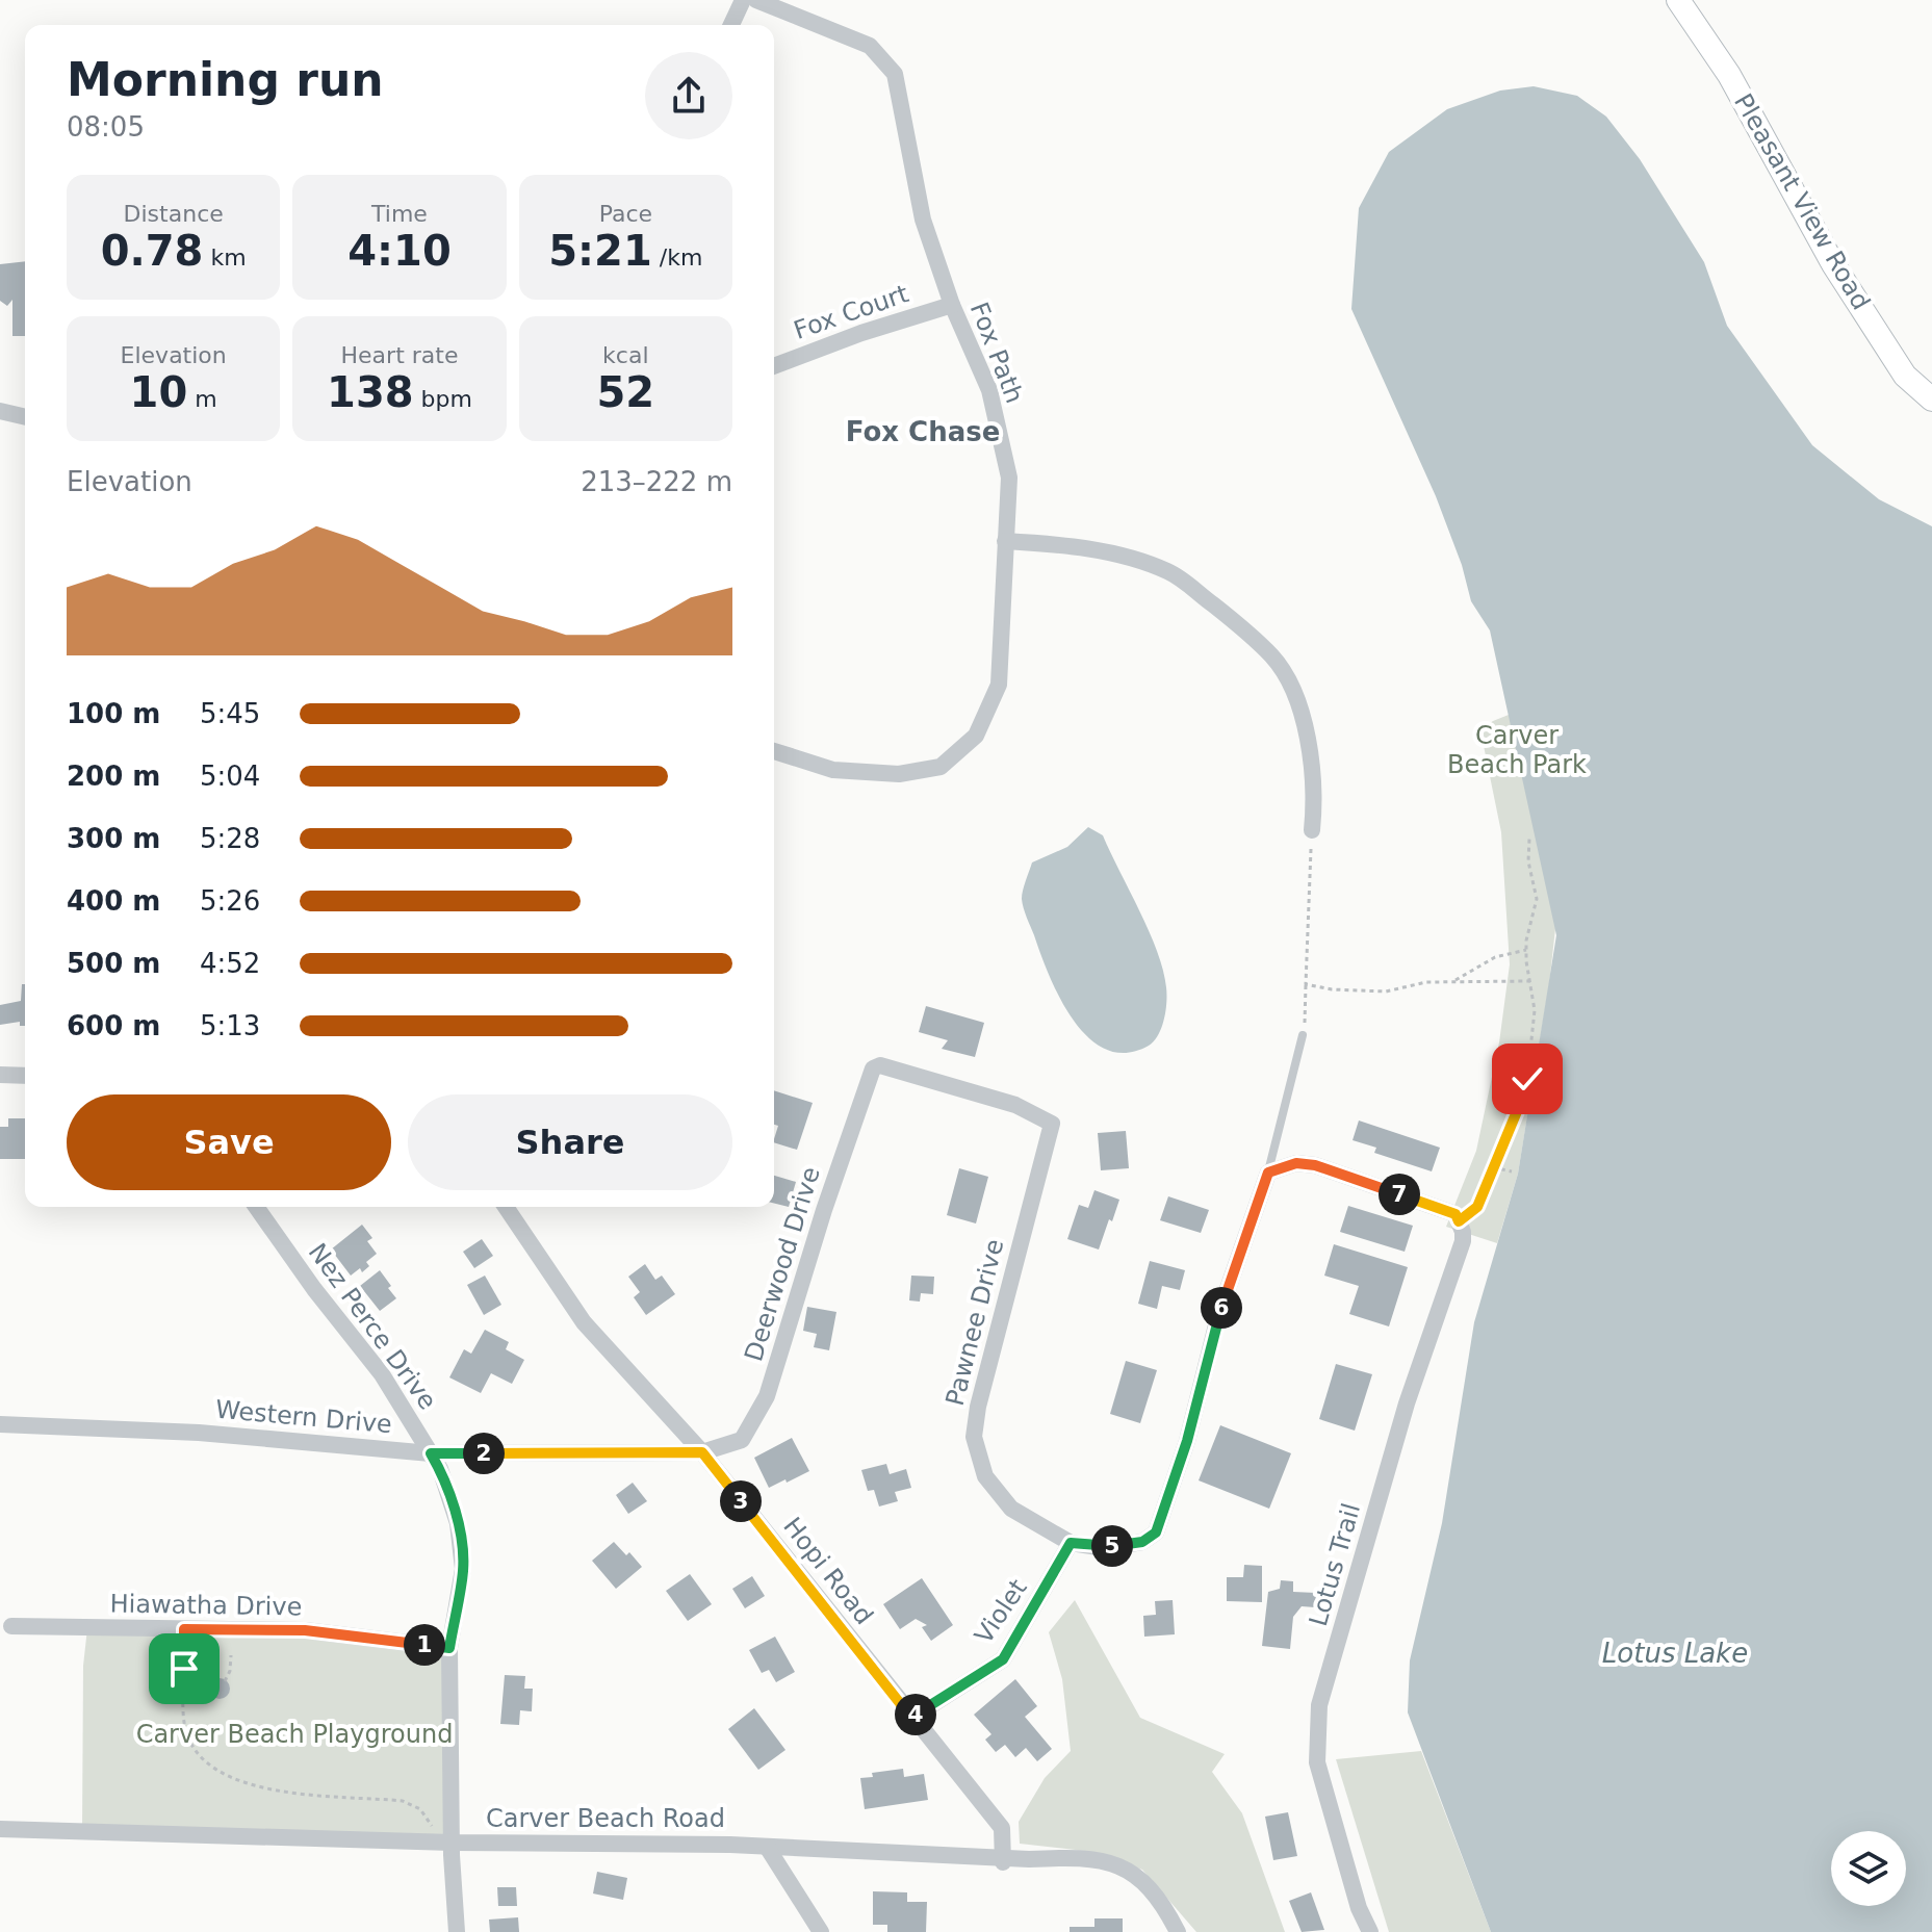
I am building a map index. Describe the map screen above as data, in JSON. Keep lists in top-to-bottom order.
{
  "streets": {
    "street": [
      "Pleasant View Road",
      "Fox Court",
      "Fox Path",
      "Deerwood Drive",
      "Pawnee Drive",
      "Nez Perce Drive",
      "Western Drive",
      "Lotus Trail",
      "Hopi Road",
      "Hiawatha Drive",
      "Violet",
      "Carver Beach Road"
    ]
  },
  "crossings": [
    ["Fox Court", "Fox Path"],
    ["Deerwood Drive", "Pawnee Drive"],
    ["Deerwood Drive", "Western Drive"],
    ["Deerwood Drive", "Hopi Road"],
    ["Pawnee Drive", "Violet"],
    ["Nez Perce Drive", "Western Drive"],
    ["Nez Perce Drive", "Hiawatha Drive"],
    ["Nez Perce Drive", "Carver Beach Road"],
    ["Western Drive", "Hopi Road"],
    ["Hopi Road", "Violet"],
    ["Hopi Road", "Carver Beach Road"]
  ],
  "districts": ["Fox Chase"],
  "water": ["Lotus Lake"],
  "parks": ["Carver Beach Park", "Carver Beach Playground"],
  "page": {
    "heading": ["Morning run", "08:05"],
    "stats": [
      ["Distance", "0.78 km"],
      ["Time", "4:10"],
      ["Pace", "5:21 /km"],
      ["Elevation", "10 m"],
      ["Heart rate", "138 bpm"],
      ["kcal", "52"]
    ],
    "chart": ["Elevation", "213–222 m"],
    "list": [
      {
        "name": "100 m",
        "note": "5:45"
      },
      {
        "name": "200 m",
        "note": "5:04"
      },
      {
        "name": "300 m",
        "note": "5:28"
      },
      {
        "name": "400 m",
        "note": "5:26"
      },
      {
        "name": "500 m",
        "note": "4:52"
      },
      {
        "name": "600 m",
        "note": "5:13"
      }
    ],
    "buttons": ["Save", "Share"],
    "pins": [
      "7",
      "6",
      "2",
      "3",
      "5",
      "1",
      "4"
    ]
  }
}
